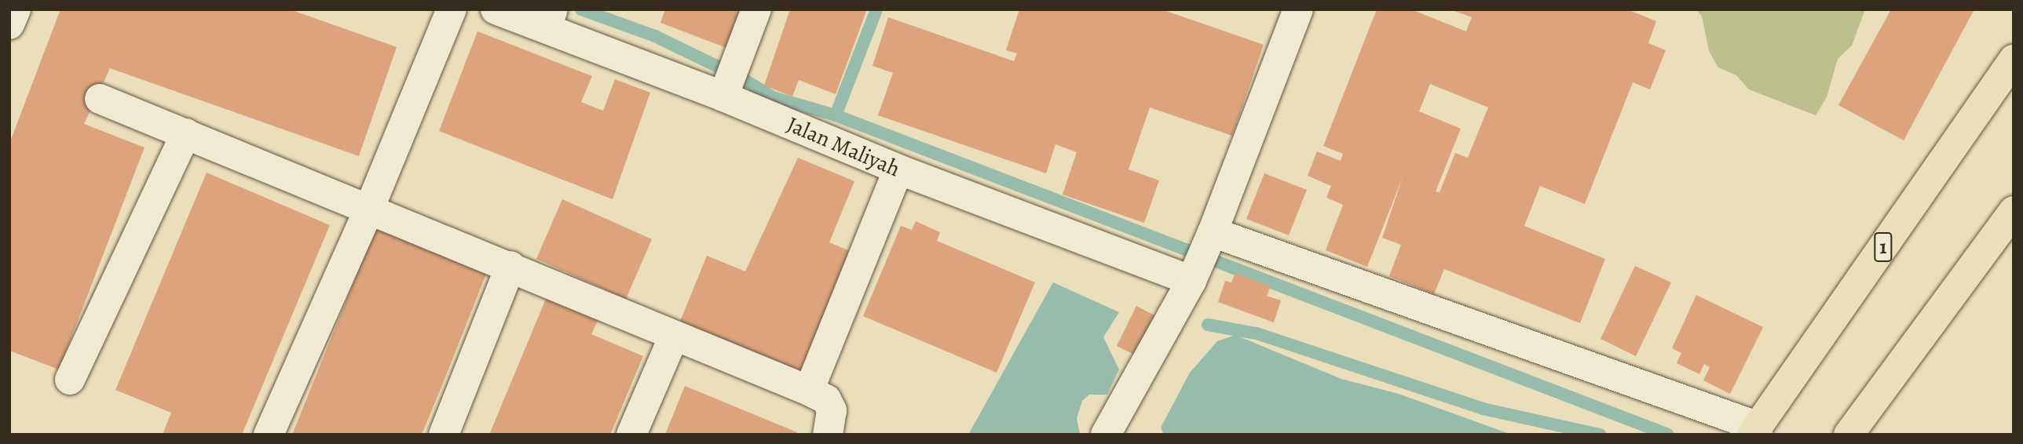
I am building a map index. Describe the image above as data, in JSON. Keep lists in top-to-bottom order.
{
  "streets": {
    "highway": ["1"],
    "street": ["Jalan Maliyah"]
  }
}
